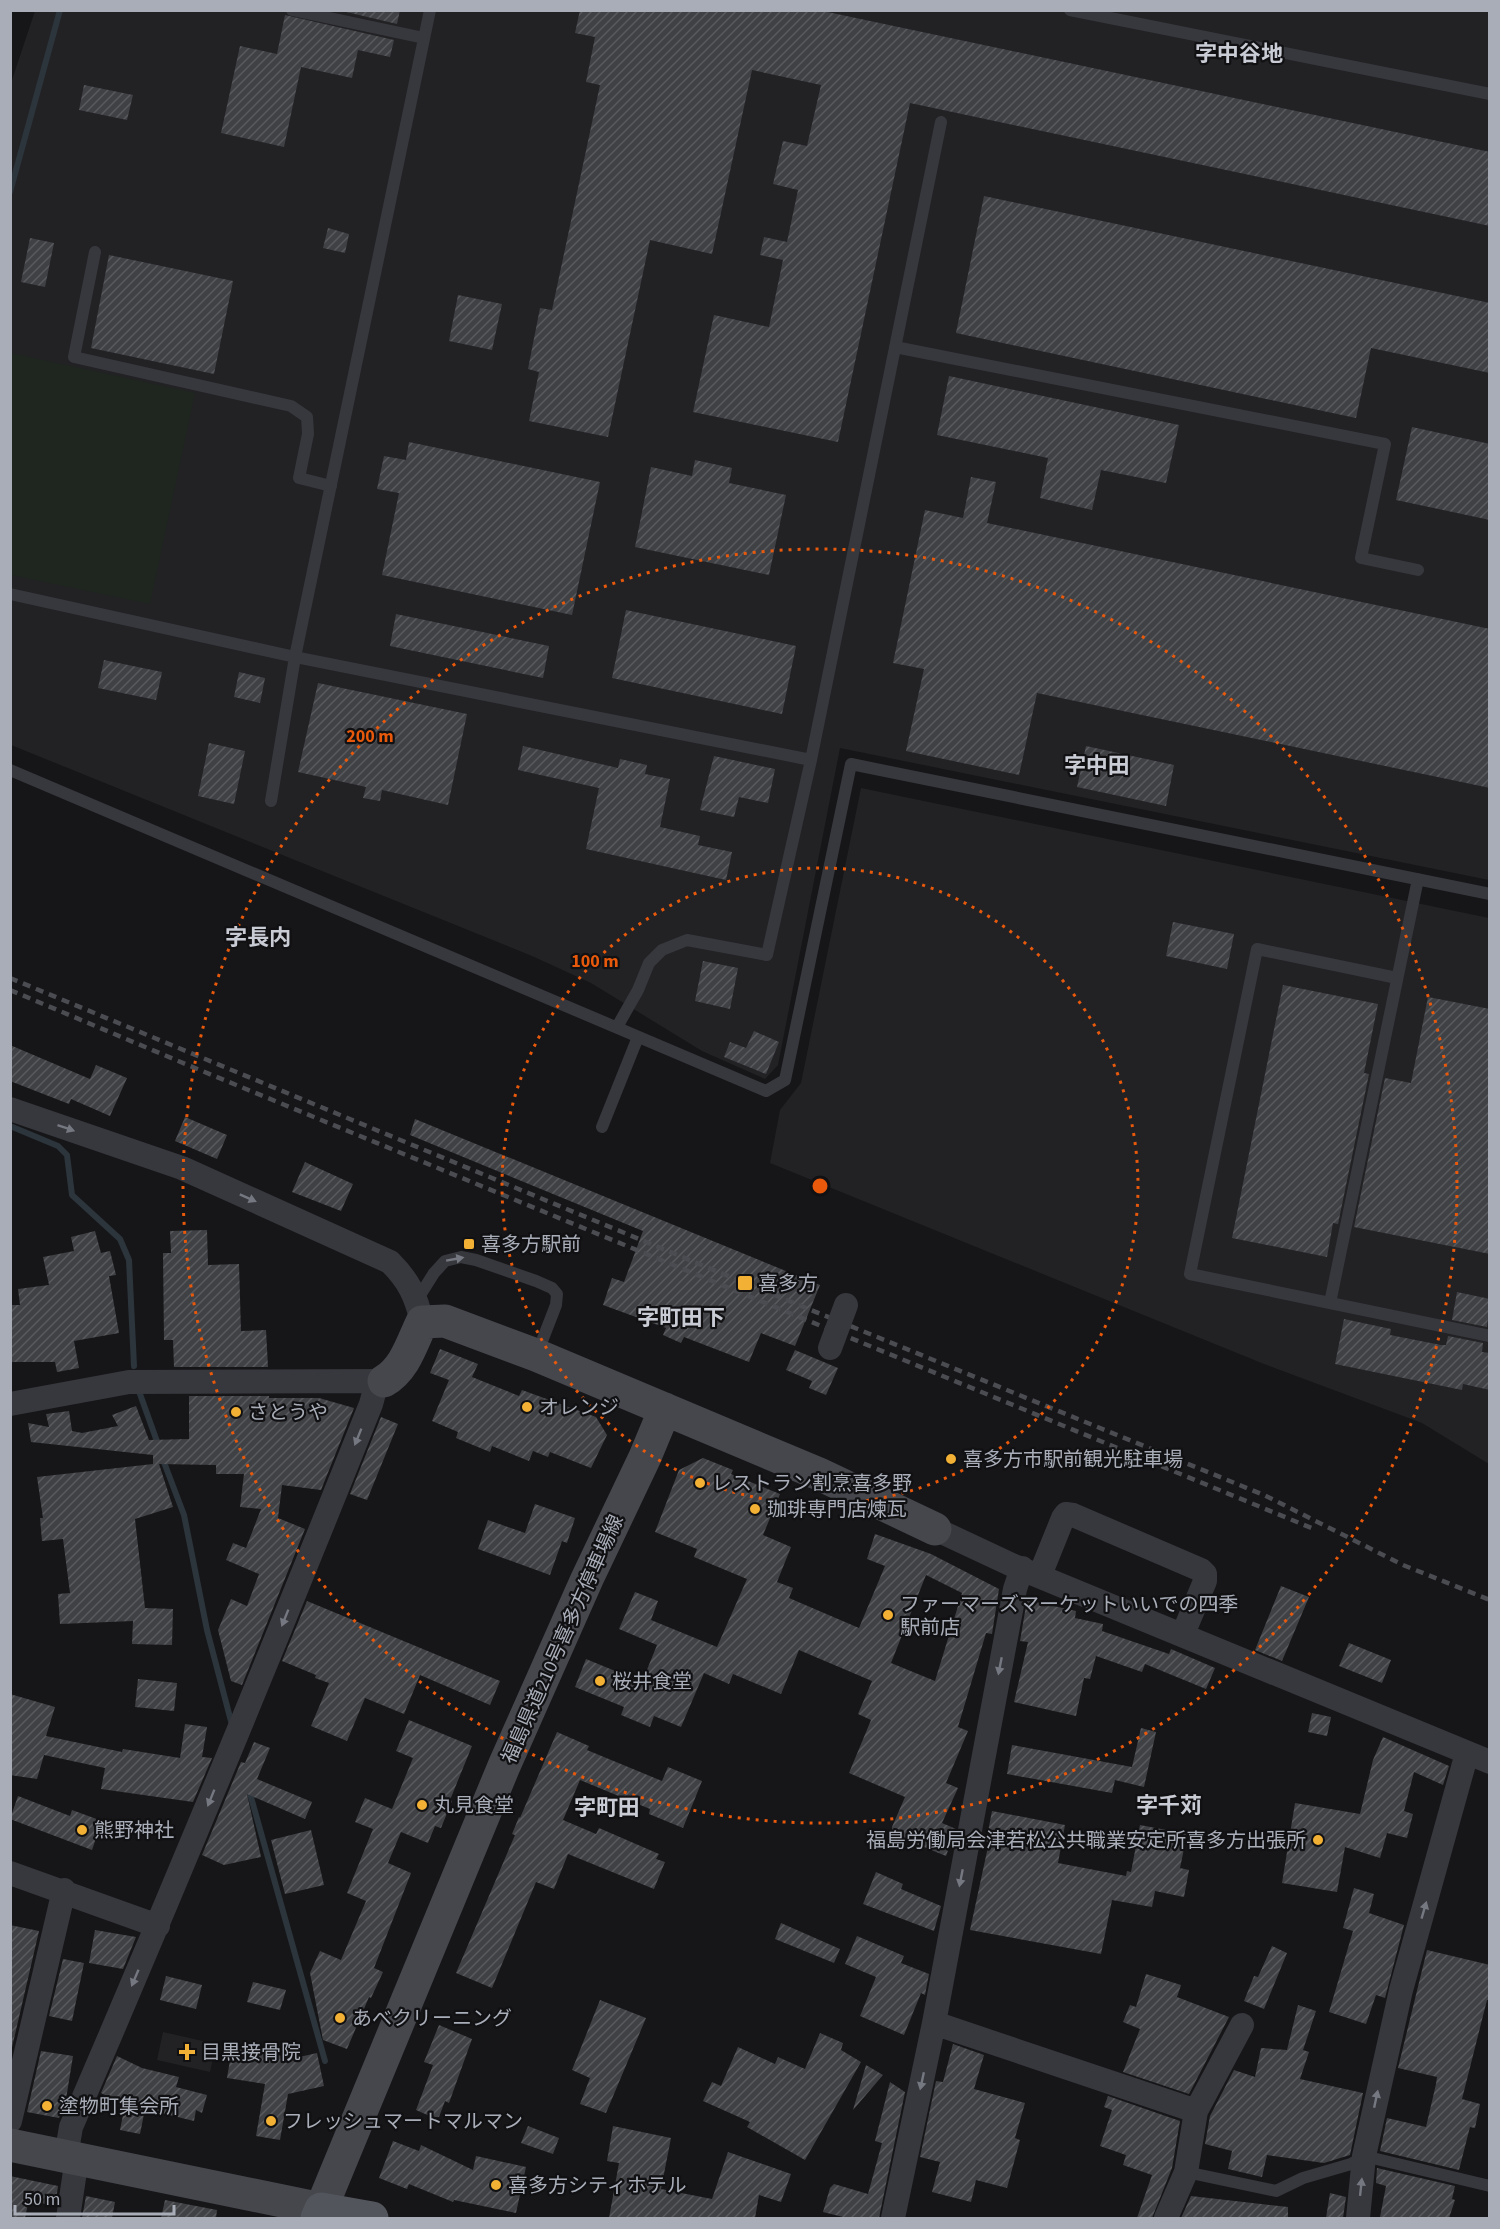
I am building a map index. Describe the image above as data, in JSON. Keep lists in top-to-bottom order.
{
  "streets": {
    "main road": ["福島県道210号喜多方停車場線"]
  },
  "districts": [
    "字中谷地",
    "字中田",
    "字長内",
    "字町田下",
    "字千苅",
    "字町田"
  ],
  "places": {
    "transit": ["喜多方駅前", "喜多方"],
    "other": [
      "オレンジ",
      "さとうや",
      "喜多方市駅前観光駐車場",
      "レストラン割烹喜多野",
      "珈琲専門店煉瓦",
      "ファーマーズマーケットいいでの四季 駅前店",
      "桜井食堂",
      "丸見食堂",
      "熊野神社",
      "福島労働局会津若松公共職業安定所喜多方出張所",
      "あべクリーニング",
      "塗物町集会所",
      "フレッシュマートマルマン",
      "喜多方シティホテル"
    ],
    "health": ["目黒接骨院"]
  },
  "scale_bar": "50 m",
  "rings": ["200 m", "100 m"]
}
